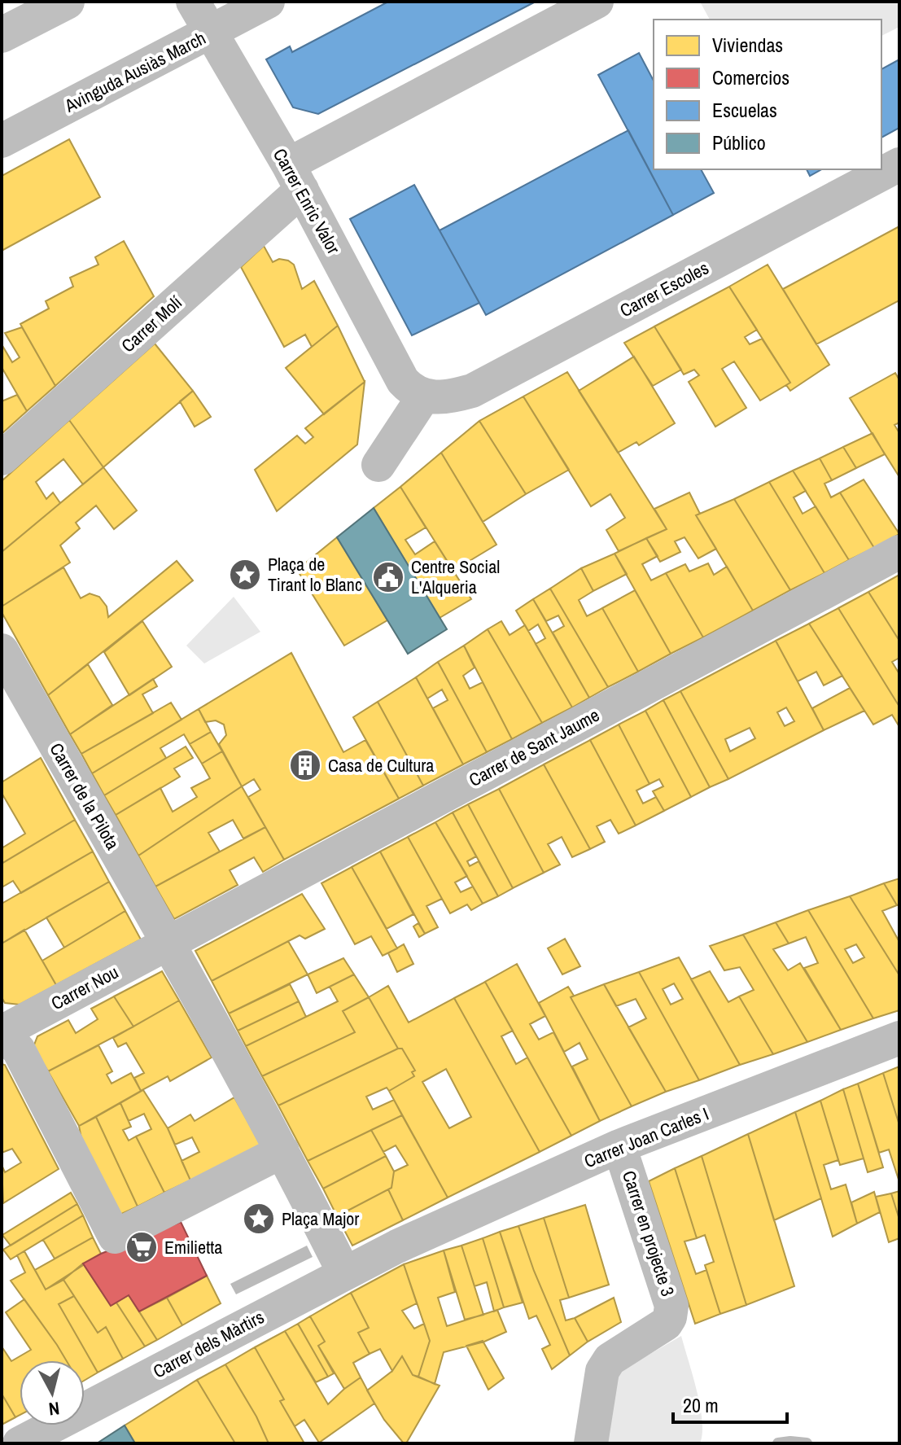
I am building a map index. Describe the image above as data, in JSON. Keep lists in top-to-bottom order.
{
  "streets": {
    "street": [
      "Avinguda Ausiàs March",
      "Carrer Enric Valor",
      "Carrer Escoles",
      "Carrer Molí",
      "Carrer de Sant Jaume",
      "Carrer de la Pilota",
      "Carrer Nou",
      "Carrer Joan Carles I",
      "Carrer en projecte 3",
      "Carrer dels Màrtirs"
    ]
  },
  "crossings": [
    ["Avinguda Ausiàs March", "Carrer Enric Valor"],
    ["Carrer Enric Valor", "Carrer Escoles"],
    ["Carrer Enric Valor", "Carrer Molí"],
    ["Carrer de Sant Jaume", "Carrer de la Pilota"],
    ["Carrer de Sant Jaume", "Carrer Nou"],
    ["Carrer de la Pilota", "Carrer Nou"],
    ["Carrer Joan Carles I", "Carrer en projecte 3"],
    ["Carrer Joan Carles I", "Carrer dels Màrtirs"]
  ],
  "places": {
    "place": ["Plaça de Tirant lo Blanc", "Plaça Major"],
    "public building": ["Centre Social L'Alqueria"],
    "building": ["Casa de Cultura"],
    "supermarket": ["Emilietta"]
  },
  "legend": [
    "Viviendas",
    "Comercios",
    "Escuelas",
    "Público"
  ],
  "scale_bar": "20 m",
  "north": "bottom"
}
